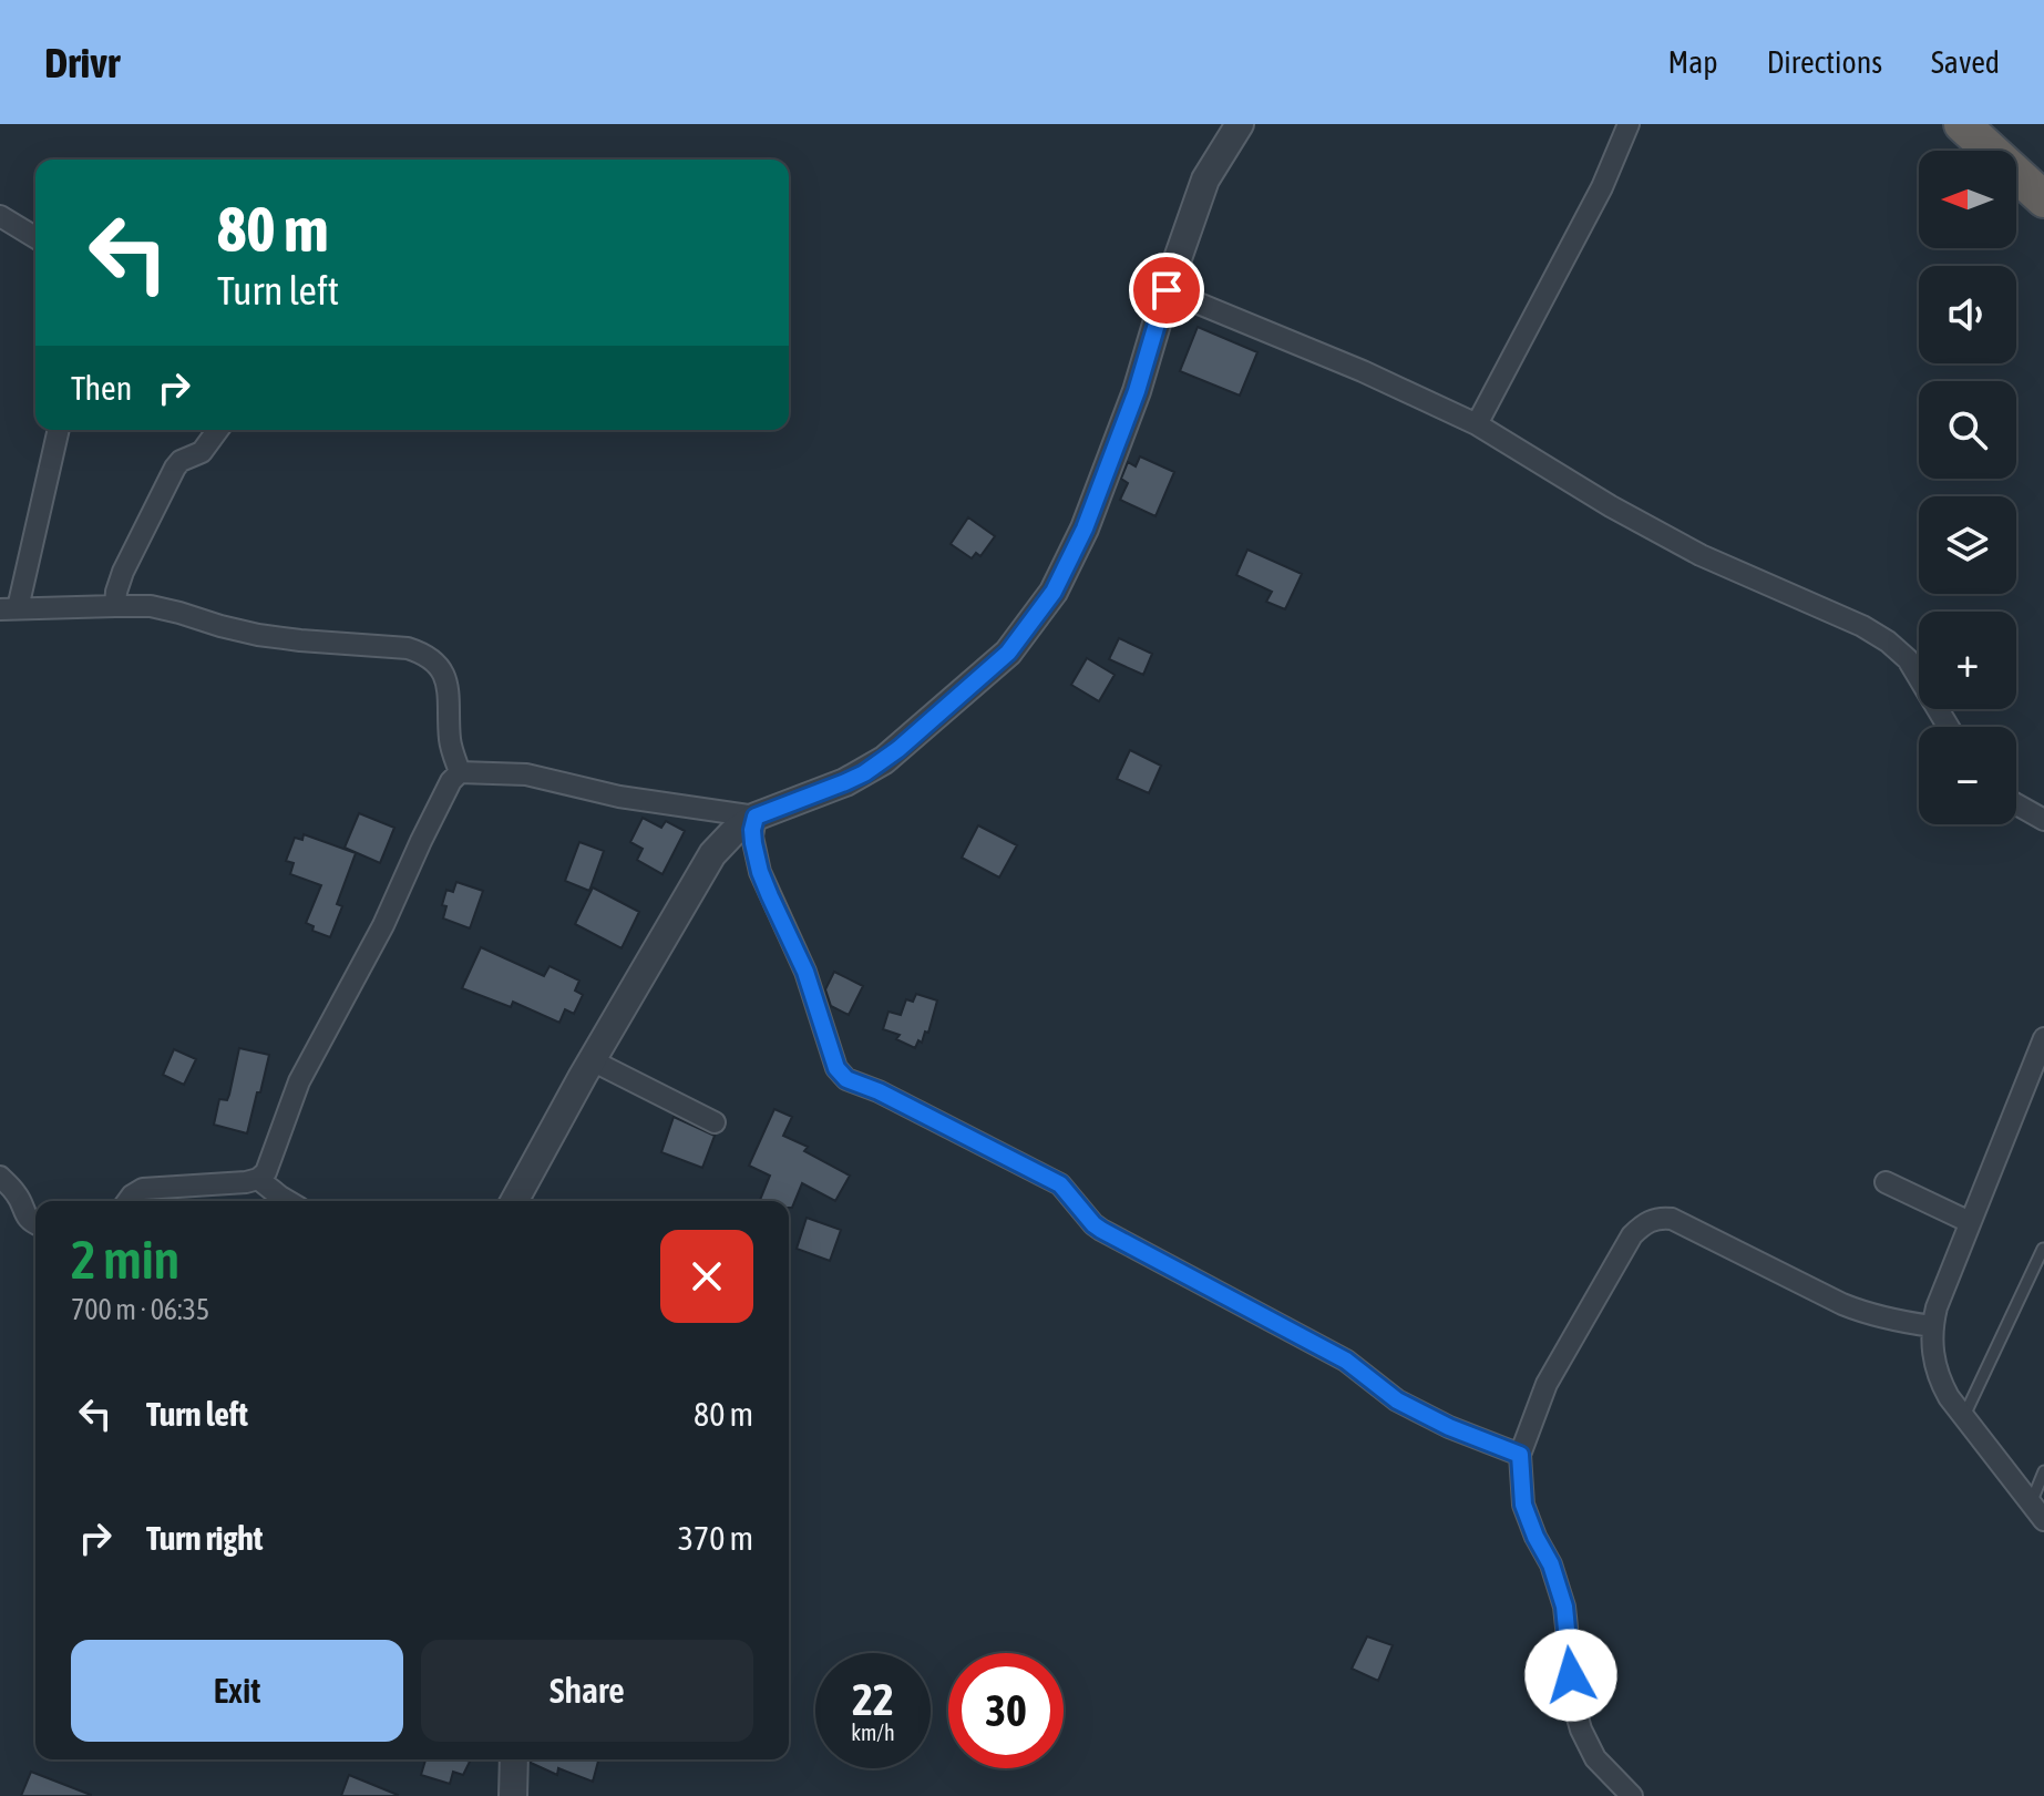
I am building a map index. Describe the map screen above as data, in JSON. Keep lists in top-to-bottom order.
{
  "north": "left",
  "page": {
    "header": "Drivr",
    "nav": ["Map", "Directions", "Saved"],
    "map_buttons": ["+", "−"],
    "turn": ["80 m", "Turn left"],
    "then": "Then",
    "heading": ["2 min", "700 m · 06:35"],
    "list": [
      {
        "name": "Turn left",
        "value": "80 m"
      },
      {
        "name": "Turn right",
        "value": "370 m"
      }
    ],
    "buttons": ["Exit", "Share"],
    "speed": "22 km/h",
    "limit": "30"
  }
}
